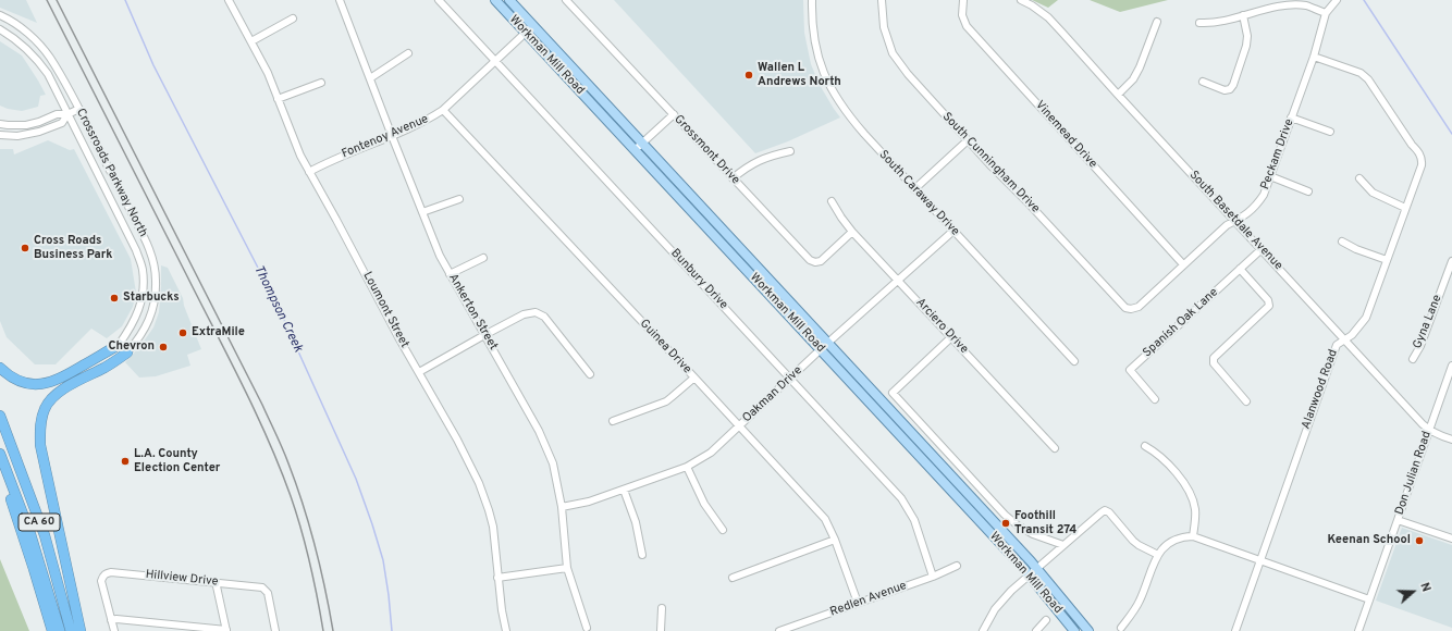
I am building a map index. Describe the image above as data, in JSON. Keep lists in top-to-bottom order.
{
  "streets": {
    "highway": ["CA 60"],
    "main road": ["Workman Mill Road"],
    "street": [
      "Vinemead Drive",
      "Fontenoy Avenue",
      "Grossmont Drive",
      "Peckam Drive",
      "South Cunningham Drive",
      "Crossroads Parkway North",
      "South Caraway Drive",
      "South Basetdale Avenue",
      "Bunbury Drive",
      "Loumont Street",
      "Ankerton Street",
      "Gyna Lane",
      "Spanish Oak Lane",
      "Arciero Drive",
      "Guinea Drive",
      "Alanwood Road",
      "Oakman Drive",
      "Don Julian Road",
      "Hillview Drive",
      "Redlen Avenue"
    ]
  },
  "crossings": [
    ["Workman Mill Road", "Fontenoy Avenue"],
    ["Workman Mill Road", "Oakman Drive"],
    ["Vinemead Drive", "Peckam Drive"],
    ["Fontenoy Avenue", "Bunbury Drive"],
    ["Fontenoy Avenue", "Loumont Street"],
    ["Fontenoy Avenue", "Ankerton Street"],
    ["Fontenoy Avenue", "Guinea Drive"],
    ["Grossmont Drive", "Arciero Drive"],
    ["Peckam Drive", "South Cunningham Drive"],
    ["Peckam Drive", "South Basetdale Avenue"],
    ["Peckam Drive", "Alanwood Road"],
    ["South Caraway Drive", "Oakman Drive"],
    ["South Basetdale Avenue", "Spanish Oak Lane"],
    ["South Basetdale Avenue", "Alanwood Road"],
    ["South Basetdale Avenue", "Don Julian Road"],
    ["Bunbury Drive", "Oakman Drive"],
    ["Bunbury Drive", "Redlen Avenue"],
    ["Ankerton Street", "Oakman Drive"],
    ["Arciero Drive", "Oakman Drive"],
    ["Guinea Drive", "Oakman Drive"],
    ["Guinea Drive", "Redlen Avenue"]
  ],
  "water": ["Thompson Creek"],
  "places": [
    "Wallen L Andrews North",
    "Cross Roads Business Park",
    "Starbucks",
    "ExtraMile",
    "Chevron",
    "L.A. County Election Center",
    "Foothill Transit 274",
    "Keenan School"
  ],
  "north": "right"
}
